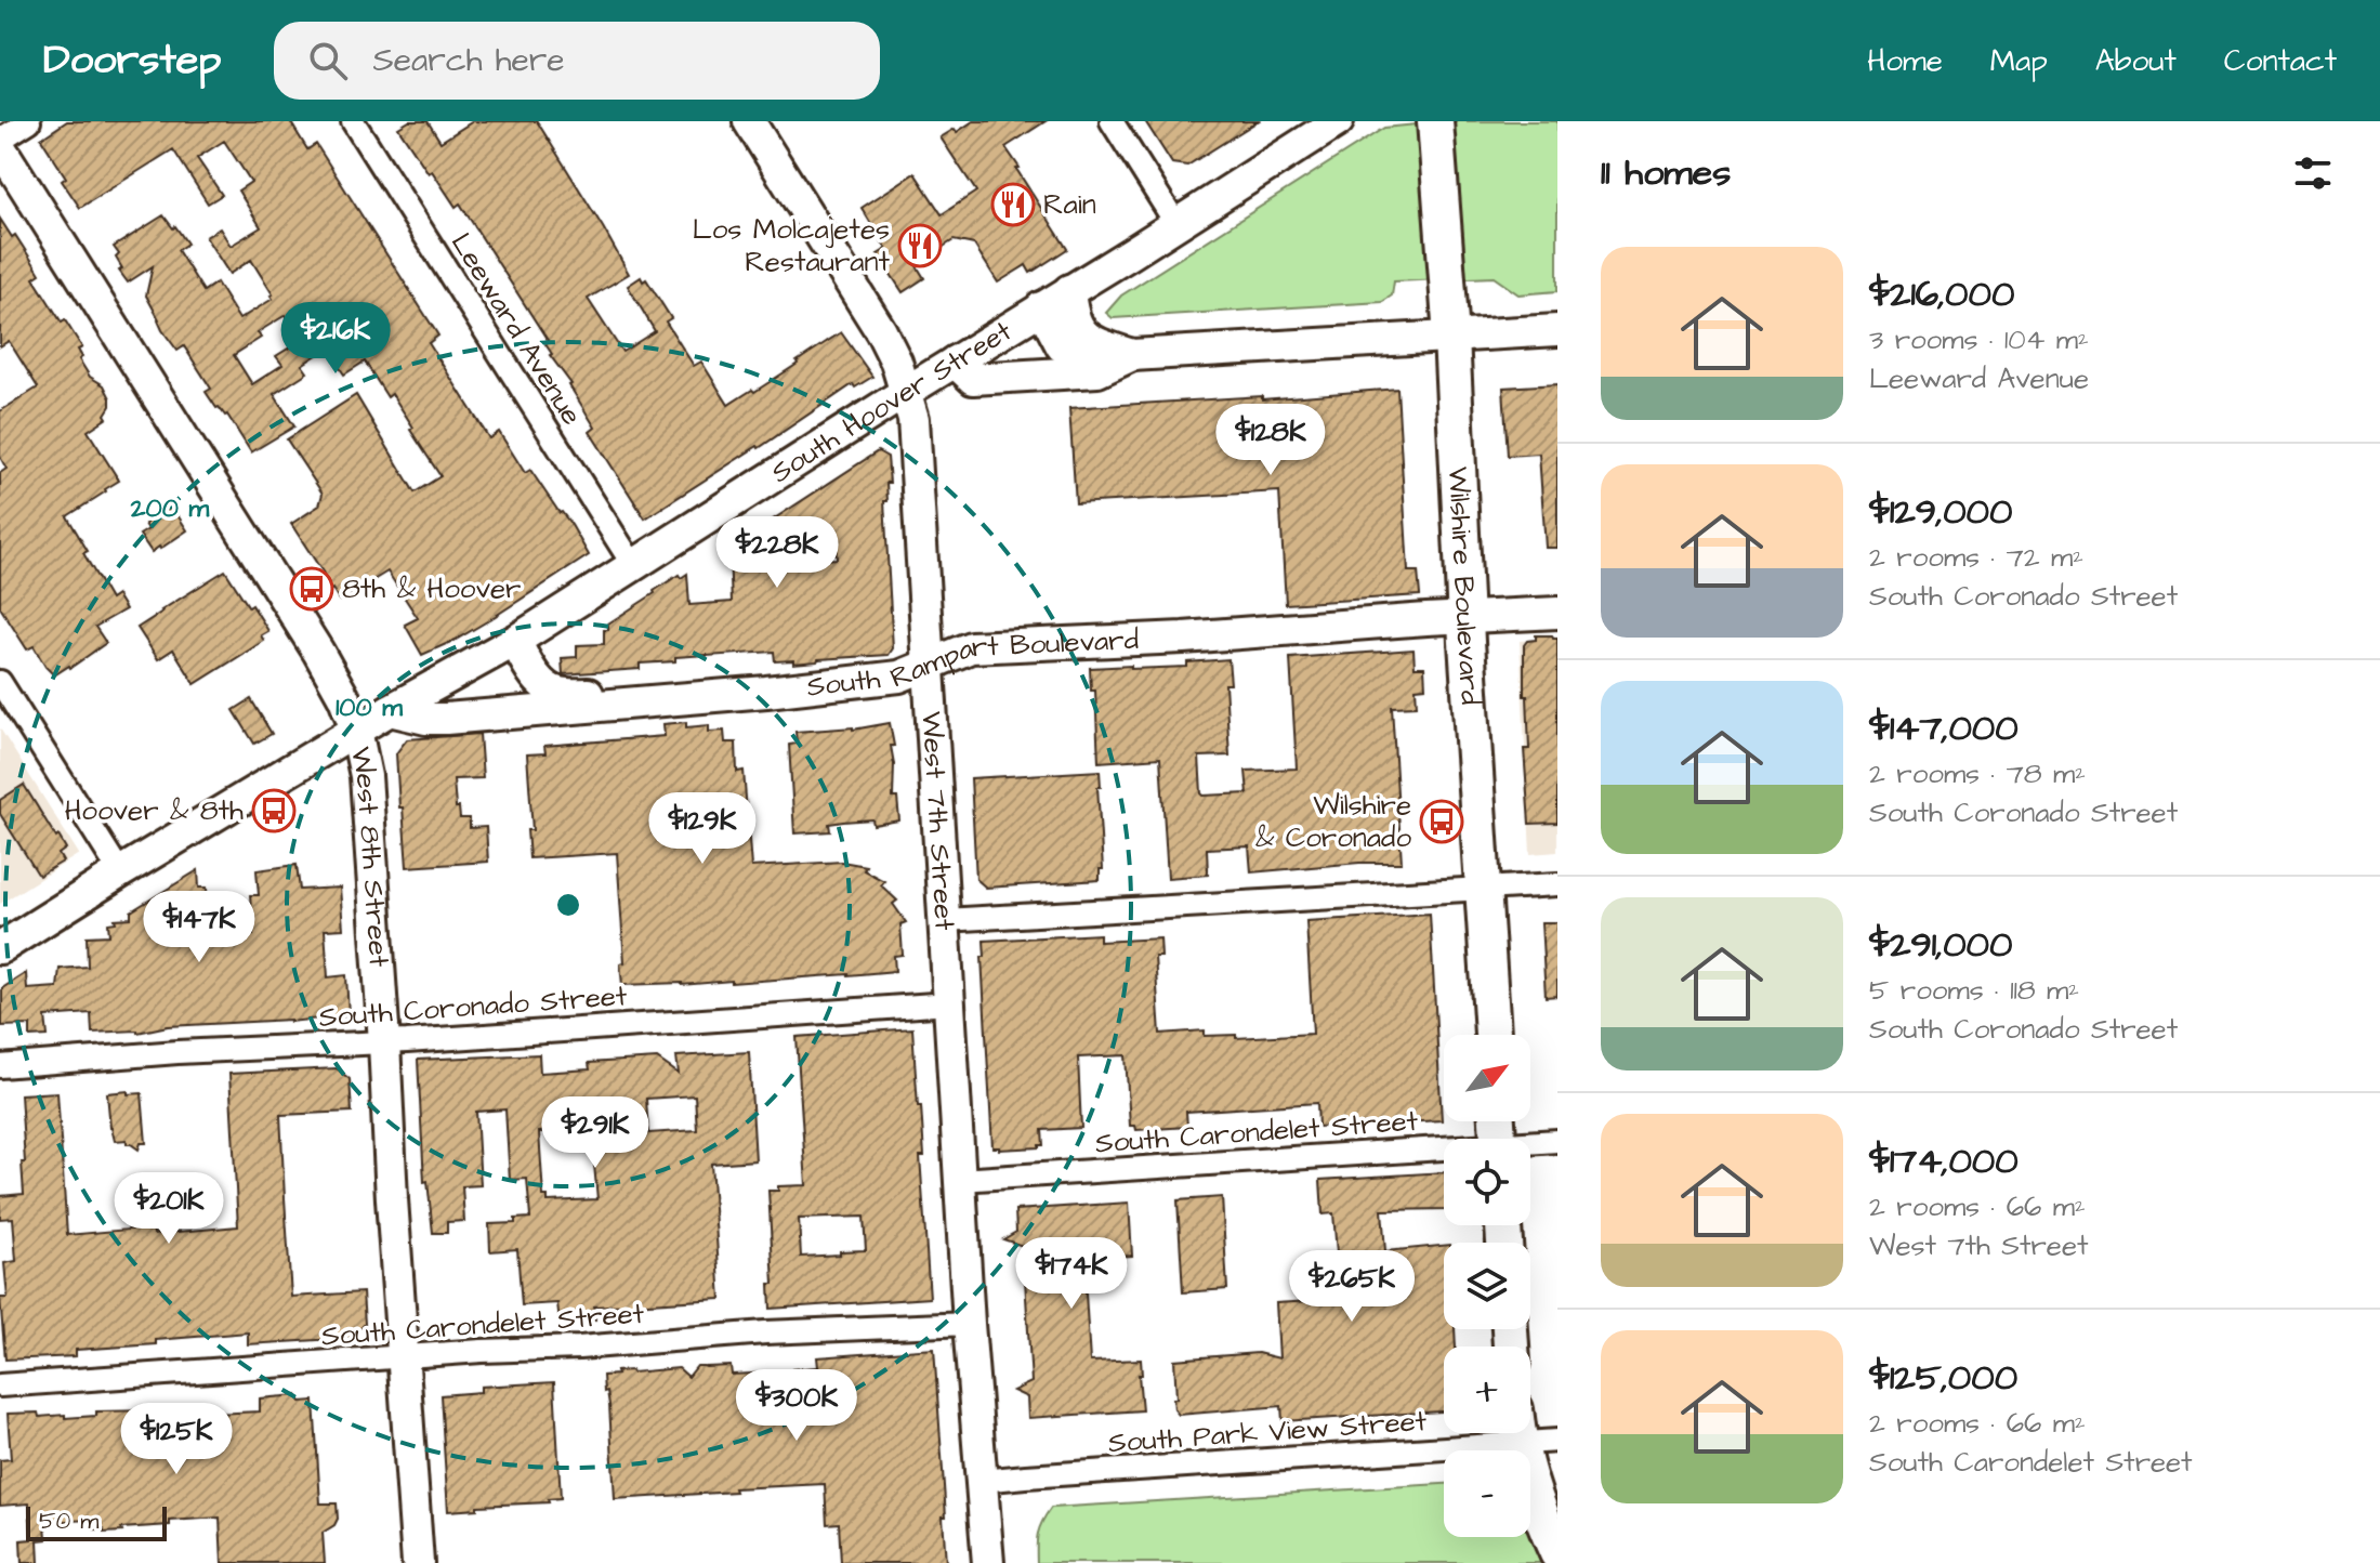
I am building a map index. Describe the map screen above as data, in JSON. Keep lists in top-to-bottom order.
{
  "streets": {
    "main road": ["Wilshire Boulevard"],
    "street": [
      "Leeward Avenue",
      "South Hoover Street",
      "South Rampart Boulevard",
      "West 7th Street",
      "West 8th Street",
      "South Coronado Street",
      "South Carondelet Street",
      "South Park View Street"
    ]
  },
  "crossings": [
    ["Leeward Avenue", "South Hoover Street"],
    ["South Hoover Street", "South Rampart Boulevard"],
    ["South Hoover Street", "West 7th Street"],
    ["South Hoover Street", "West 8th Street"],
    ["Wilshire Boulevard", "South Rampart Boulevard"],
    ["South Rampart Boulevard", "West 7th Street"],
    ["West 7th Street", "South Coronado Street"],
    ["West 7th Street", "South Carondelet Street"],
    ["West 7th Street", "South Park View Street"],
    ["West 8th Street", "South Coronado Street"],
    ["West 8th Street", "South Carondelet Street"]
  ],
  "places": {
    "restaurant": ["Rain", "Los Molcajetes Restaurant"],
    "bus stop": ["8th & Hoover", "Hoover & 8th", "Wilshire & Coronado"]
  },
  "scale_bar": "50 m",
  "north": "top right",
  "page": {
    "header": "Doorstep",
    "search": "Search here",
    "nav": [
      "Home",
      "Map",
      "About",
      "Contact"
    ],
    "heading": "11 homes",
    "list": [
      {
        "name": "$216,000",
        "note": "3 rooms · 104 m² · Leeward Avenue"
      },
      {
        "name": "$129,000",
        "note": "2 rooms · 72 m² · South Coronado Street"
      },
      {
        "name": "$147,000",
        "note": "2 rooms · 78 m² · South Coronado Street"
      },
      {
        "name": "$291,000",
        "note": "5 rooms · 118 m² · South Coronado Street"
      },
      {
        "name": "$174,000",
        "note": "2 rooms · 66 m² · West 7th Street"
      },
      {
        "name": "$125,000",
        "note": "2 rooms · 66 m² · South Carondelet Street"
      }
    ],
    "price": [
      "$216K",
      "$128K",
      "$228K",
      "$129K",
      "$147K",
      "$291K",
      "$201K",
      "$174K",
      "$265K",
      "$300K",
      "$125K"
    ],
    "map_buttons": ["+", "−"],
    "scale": "50 m"
  },
  "rings": ["200 m", "100 m"]
}
